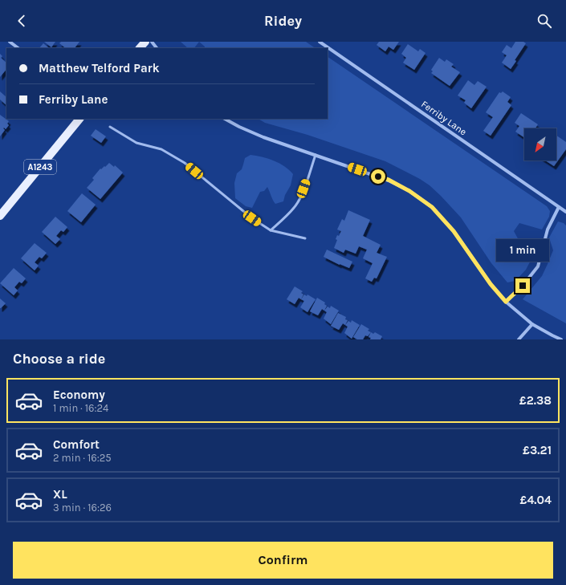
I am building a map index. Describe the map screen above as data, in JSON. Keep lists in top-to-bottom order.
{
  "streets": {
    "main road": ["A1243"],
    "street": ["Ferriby Lane"]
  },
  "north": "bottom left",
  "page": {
    "header": "Ridey",
    "banner": ["Matthew Telford Park", "Ferriby Lane"],
    "bubble": "1 min",
    "heading": "Choose a ride",
    "list": [
      {
        "name": "Economy",
        "note": "1 min · 16:24",
        "value": "£2.38"
      },
      {
        "name": "Comfort",
        "note": "2 min · 16:25",
        "value": "£3.21"
      },
      {
        "name": "XL",
        "note": "3 min · 16:26",
        "value": "£4.04"
      }
    ],
    "buttons": "Confirm"
  }
}
